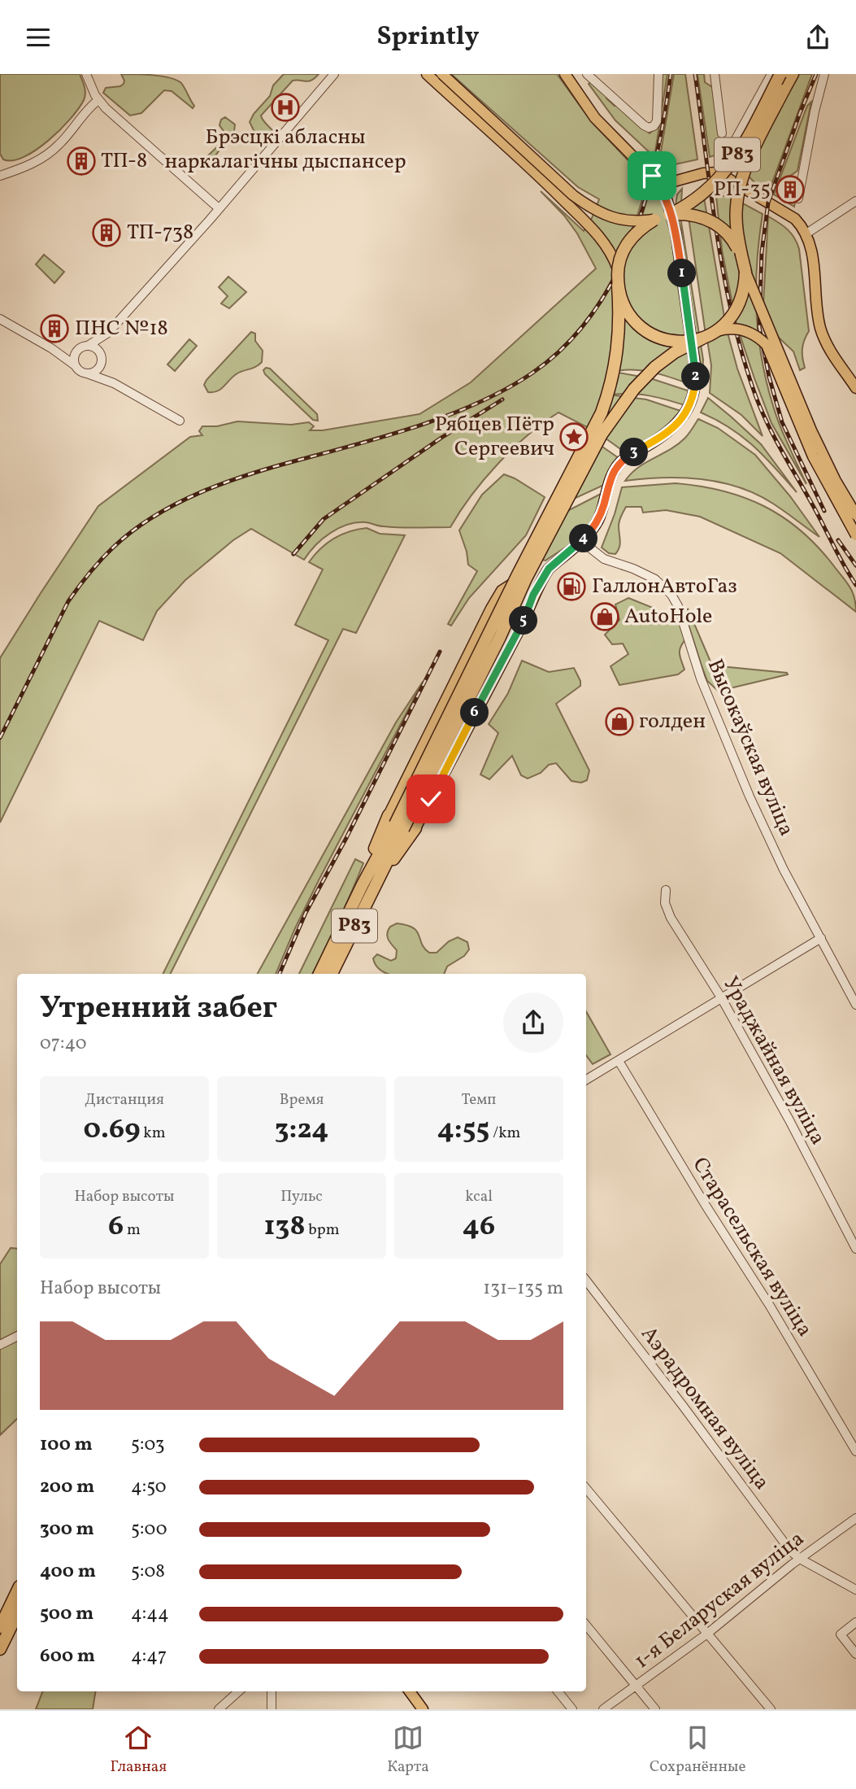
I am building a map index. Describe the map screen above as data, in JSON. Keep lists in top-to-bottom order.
{
  "streets": {
    "highway": ["Р83"],
    "street": [
      "Высокаўская вуліца",
      "Ураджайная вуліца",
      "Старасельская вуліца",
      "Аэрадромная вуліца",
      "1-я Беларуская вуліца"
    ]
  },
  "crossings": [
    ["Аэрадромная вуліца", "1-я Беларуская вуліца"]
  ],
  "places": {
    "hospital": ["Брэсцкі абласны наркалагічны дыспансер"],
    "building": [
      "ТП-8",
      "РП-35",
      "ТП-738",
      "ПНС №18"
    ],
    "place": ["Рябцев Пётр Сергеевич"],
    "fuel station": ["ГаллонАвтоГаз"],
    "shop": ["AutoHole", "голден"]
  },
  "page": {
    "header": "Sprintly",
    "pins": [
      "1",
      "2",
      "3",
      "4",
      "5",
      "6"
    ],
    "heading": ["Утренний забег", "07:40"],
    "stats": [
      ["Дистанция", "0.69 km"],
      ["Время", "3:24"],
      ["Темп", "4:55 /km"],
      ["Набор высоты", "6 m"],
      ["Пульс", "138 bpm"],
      ["kcal", "46"]
    ],
    "chart": ["Набор высоты", "131–135 m"],
    "list": [
      {
        "name": "100 m",
        "note": "5:03"
      },
      {
        "name": "200 m",
        "note": "4:50"
      },
      {
        "name": "300 m",
        "note": "5:00"
      },
      {
        "name": "400 m",
        "note": "5:08"
      },
      {
        "name": "500 m",
        "note": "4:44"
      },
      {
        "name": "600 m",
        "note": "4:47"
      }
    ],
    "tabs": ["Главная", "Карта", "Сохранённые"]
  }
}
